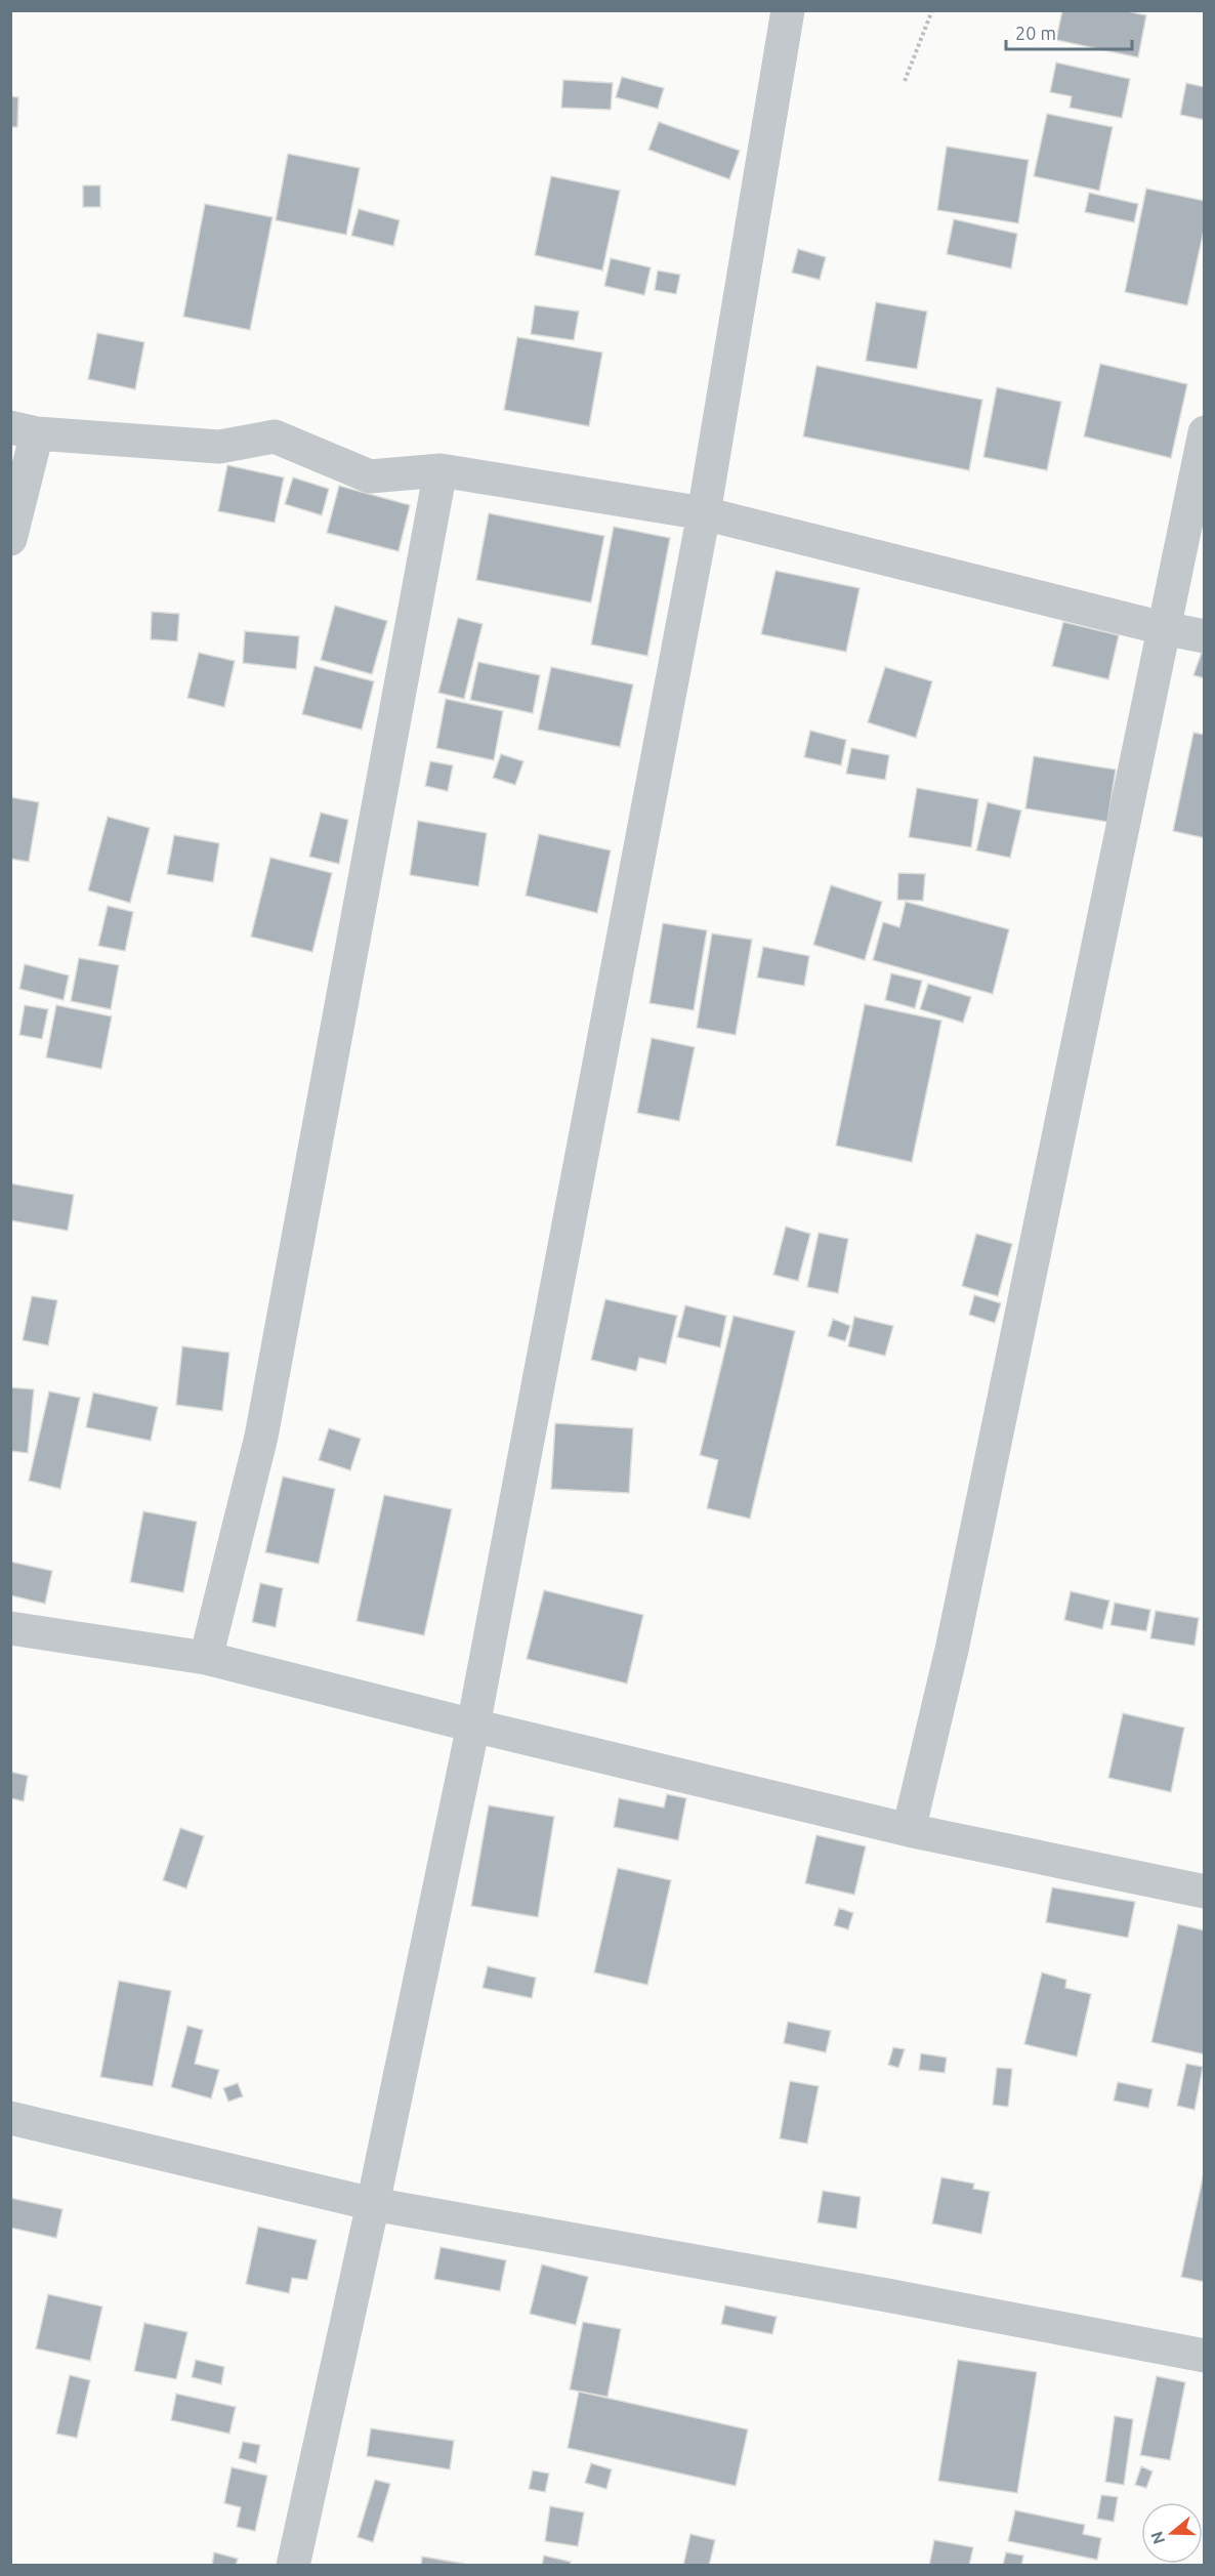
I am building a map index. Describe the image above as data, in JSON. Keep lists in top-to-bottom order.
{
  "scale_bar": "20 m",
  "north": "left"
}
